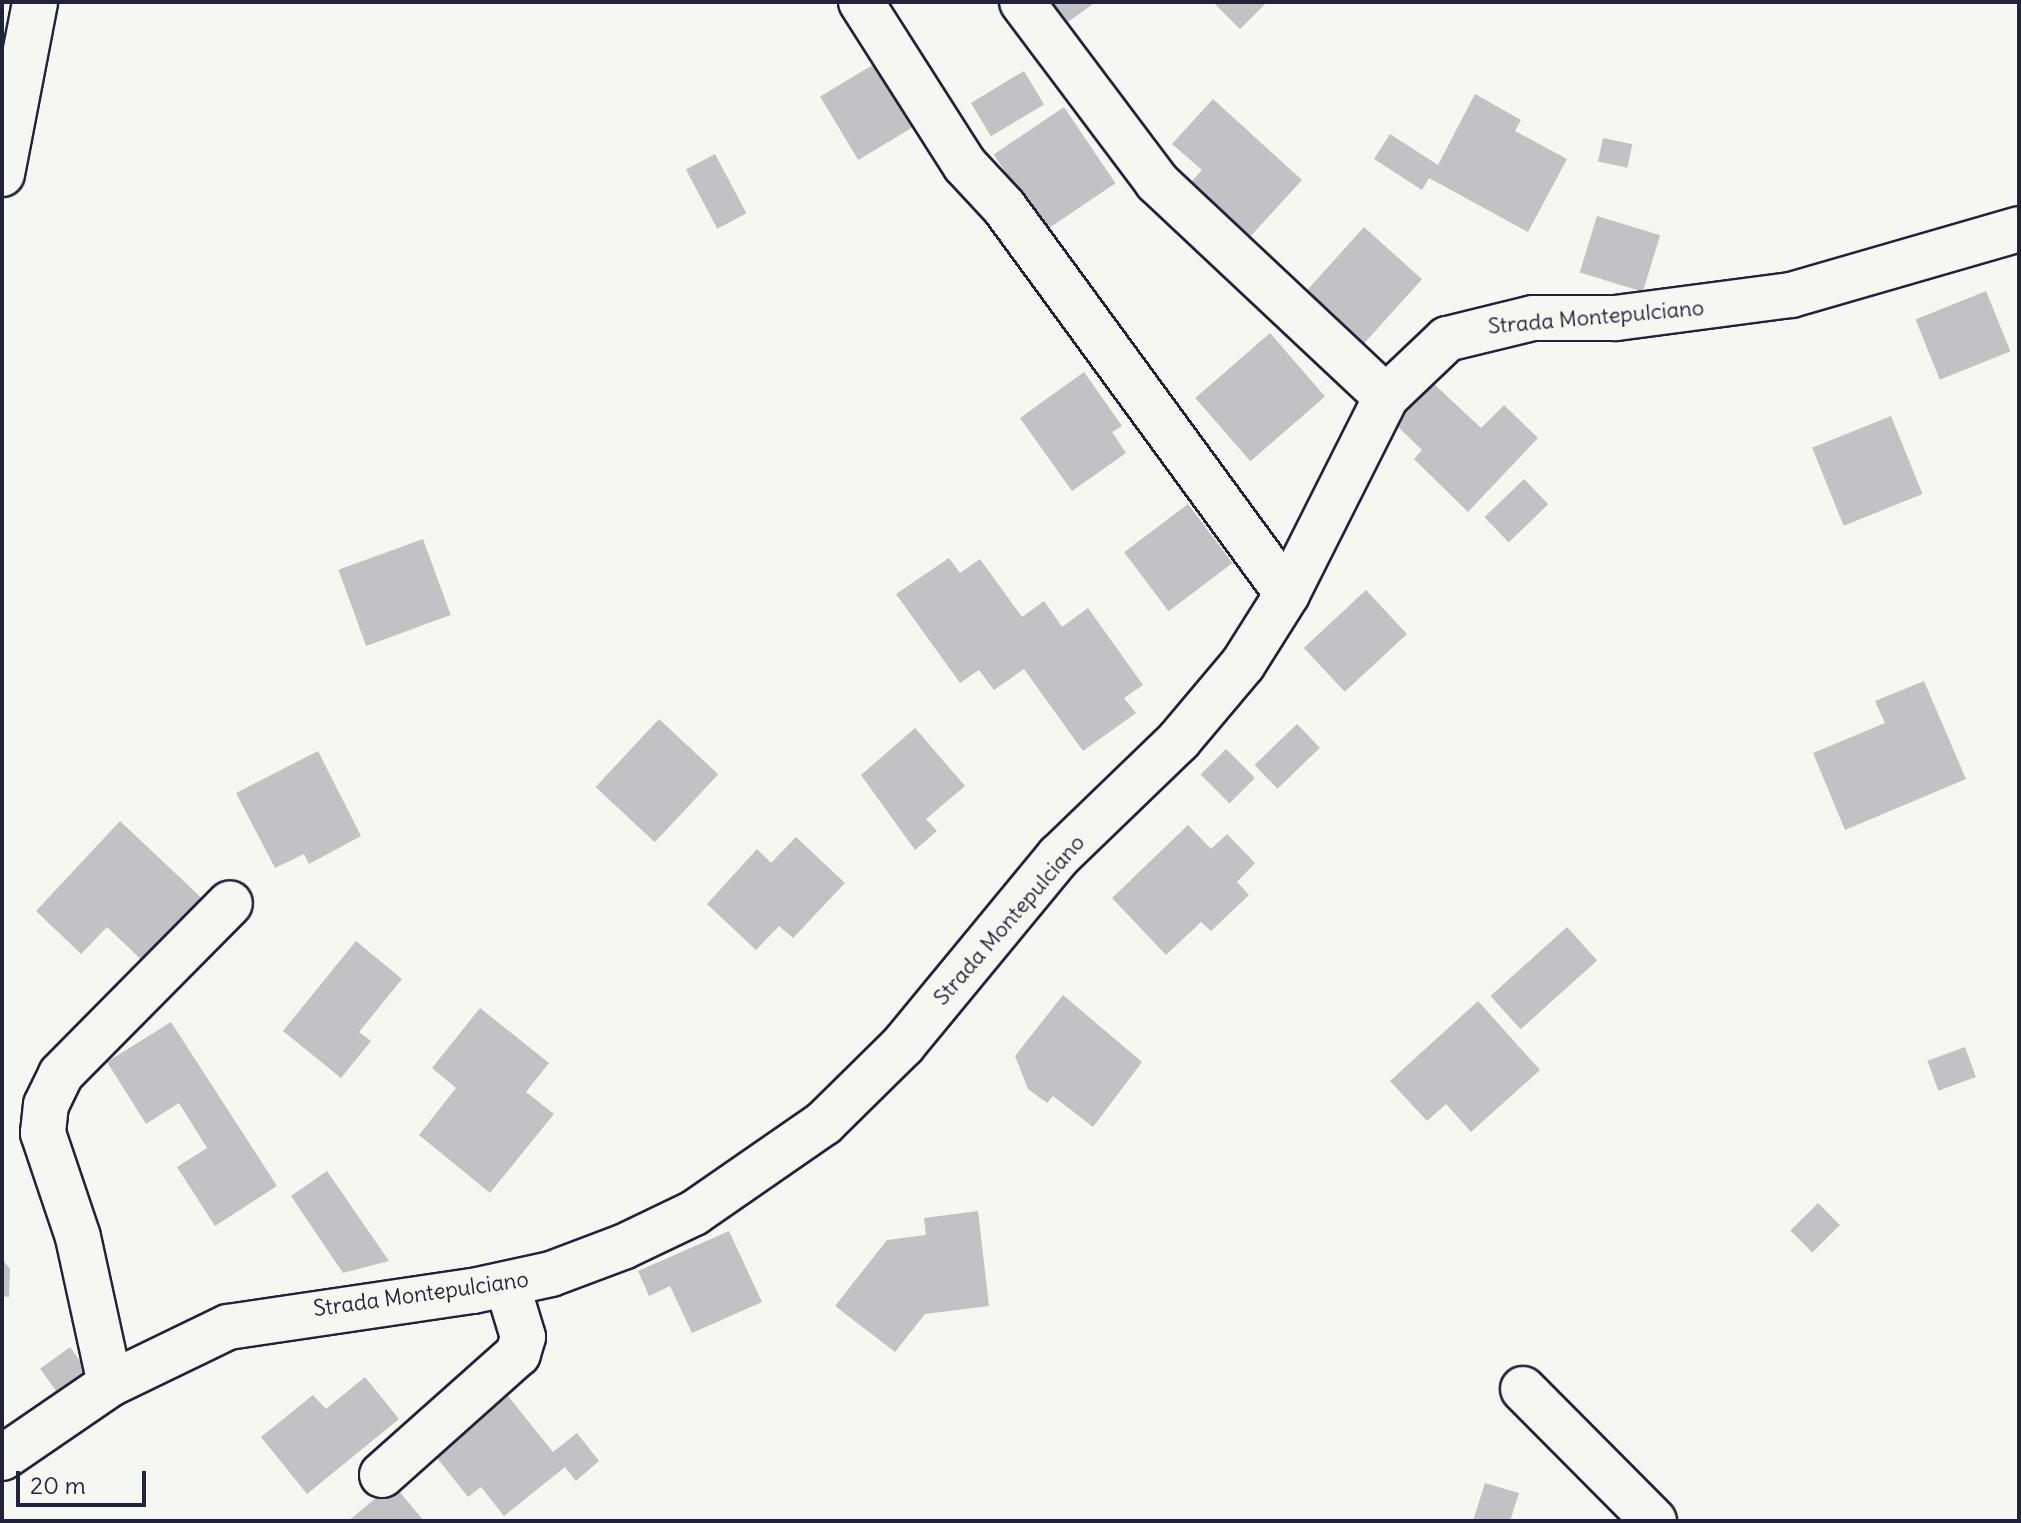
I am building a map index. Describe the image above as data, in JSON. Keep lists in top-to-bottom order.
{
  "streets": {
    "street": ["Strada Montepulciano"]
  },
  "scale_bar": "20 m"
}
